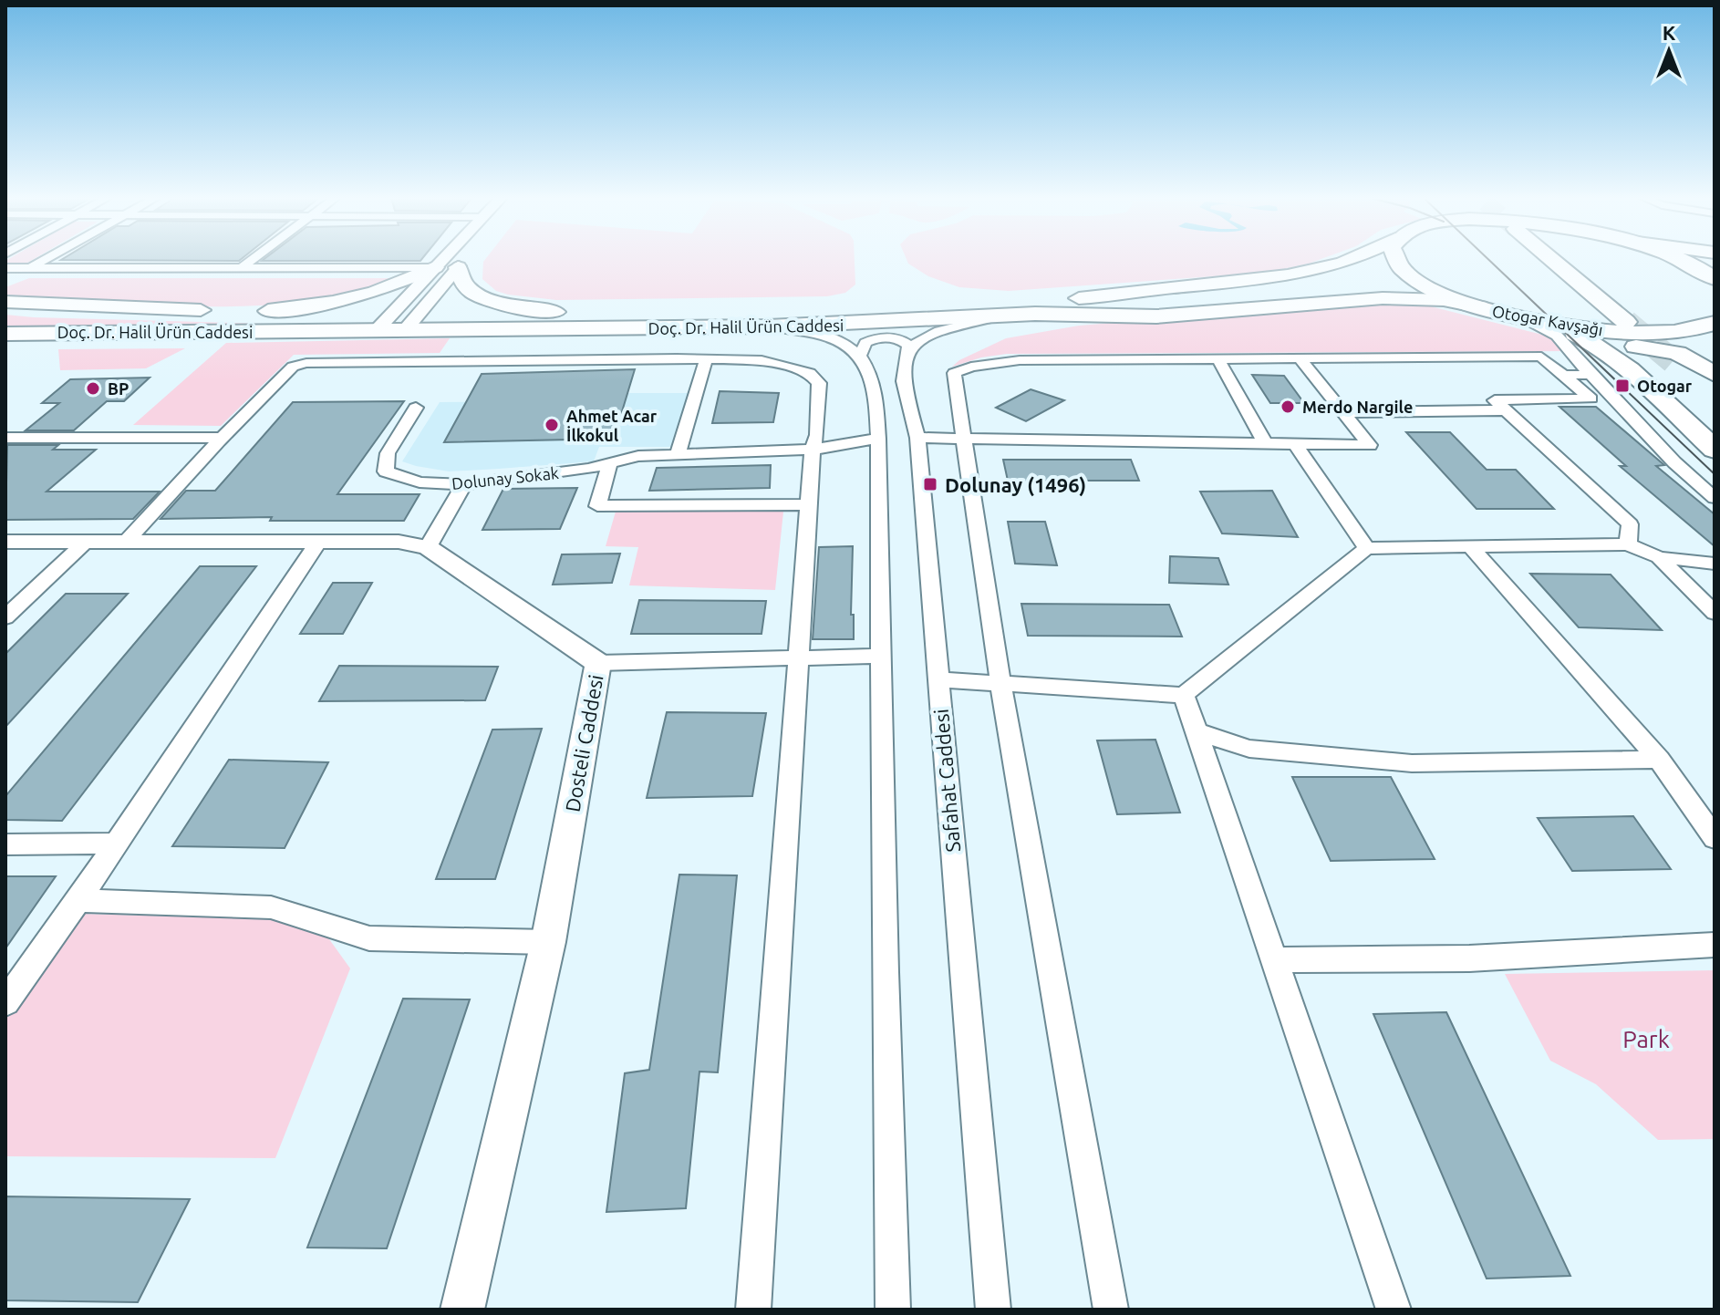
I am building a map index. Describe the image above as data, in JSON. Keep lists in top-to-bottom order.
{
  "streets": {
    "highway": ["Otogar Kavşağı"],
    "main road": ["Doç. Dr. Halil Ürün Caddesi"],
    "street": ["Dolunay Sokak", "Dosteli Caddesi", "Safahat Caddesi"]
  },
  "crossings": [
    ["Otogar Kavşağı", "Doç. Dr. Halil Ürün Caddesi"]
  ],
  "parks": ["Park"],
  "places": {
    "transit": ["Otogar", "Dolunay (1496)"],
    "other": ["BP", "Merdo Nargile", "Ahmet Acar İlkokul"]
  },
  "north": "top"
}
